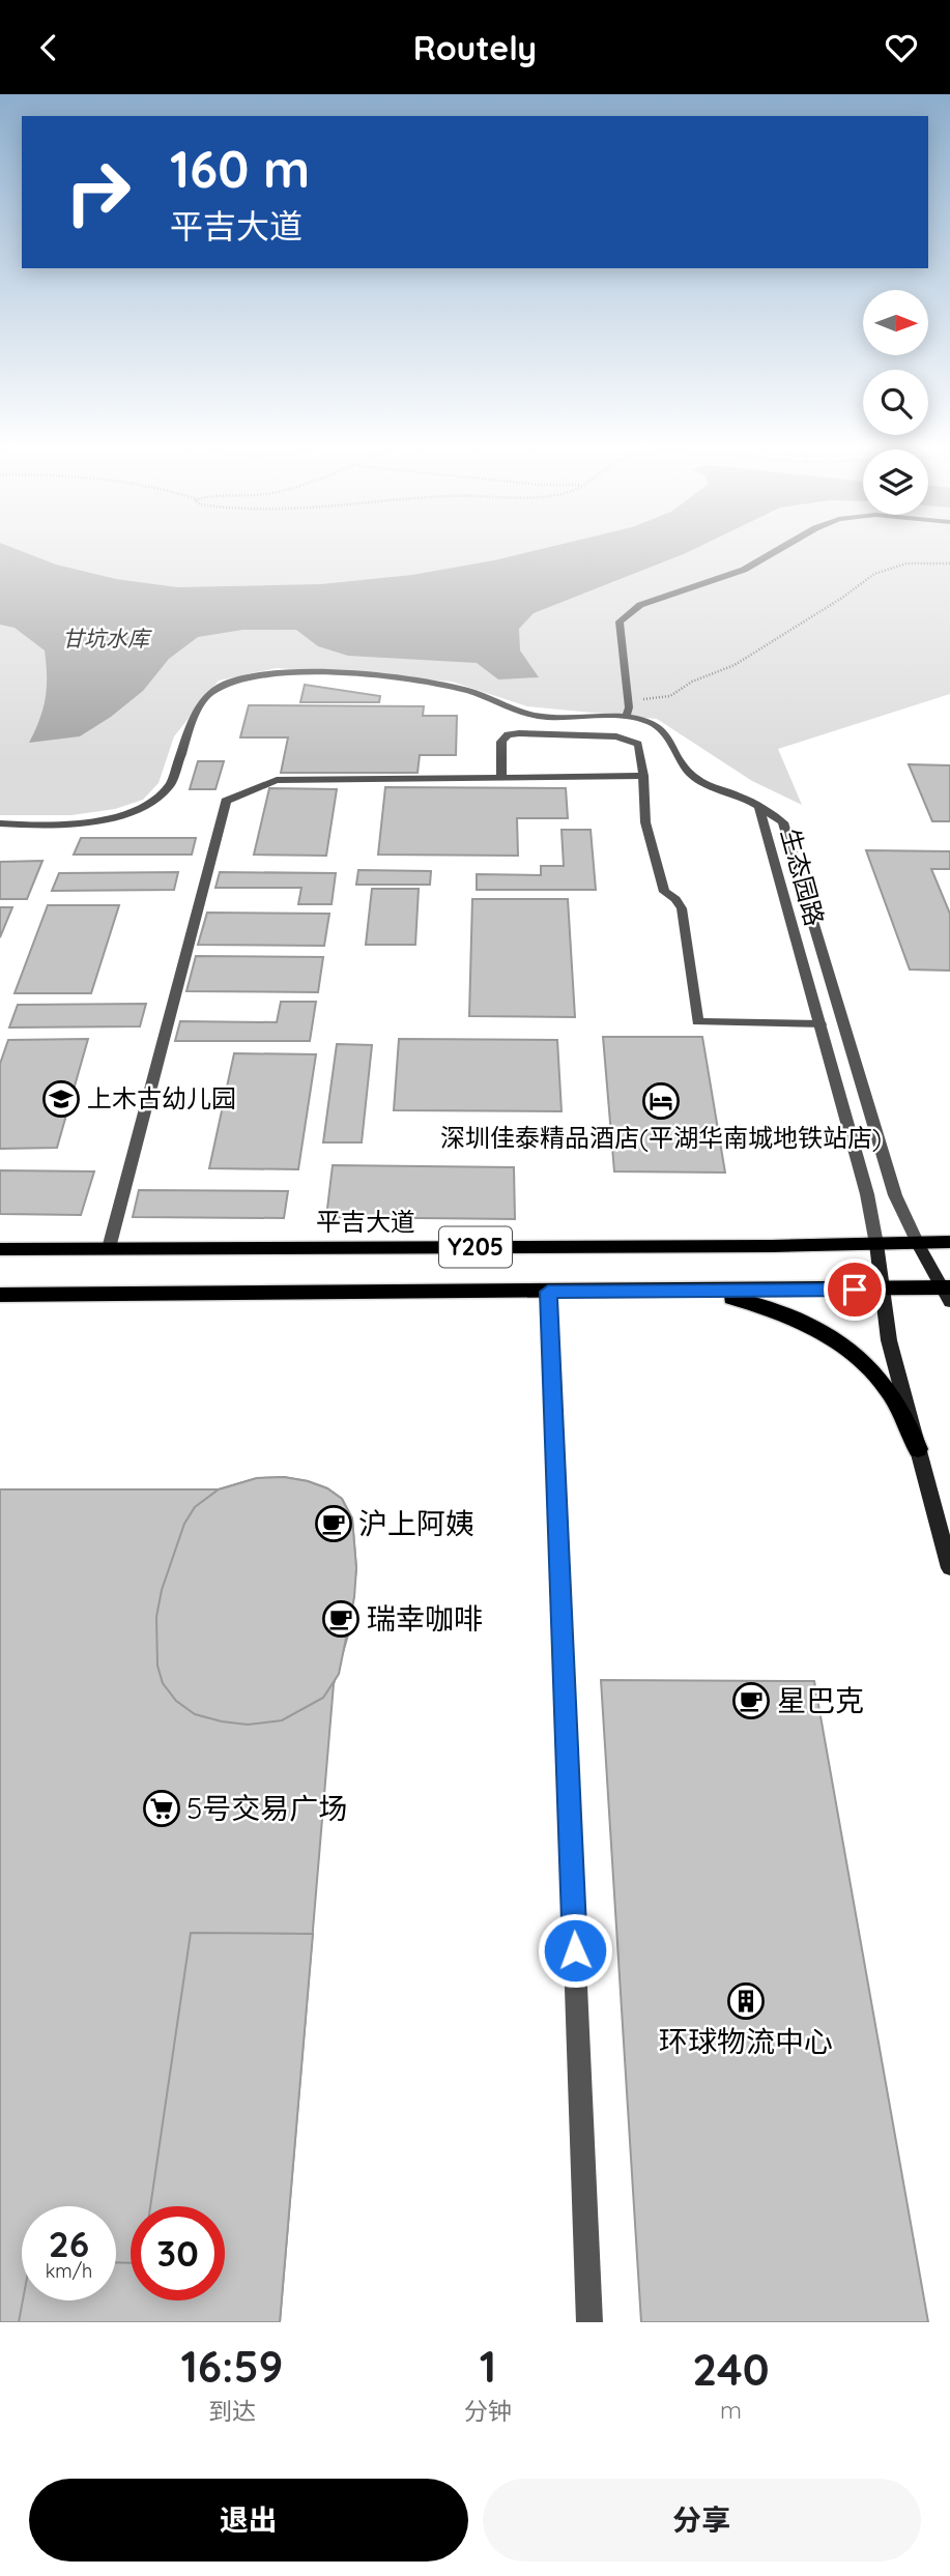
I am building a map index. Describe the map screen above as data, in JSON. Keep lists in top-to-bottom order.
{
  "streets": {
    "main road": ["平吉大道", "Y205"],
    "street": ["生态园路"]
  },
  "crossings": [
    ["生态园路", "平吉大道"]
  ],
  "water": ["甘坑水库"],
  "places": {
    "school or university": ["上木古幼儿园"],
    "hotel": ["深圳佳泰精品酒店(平湖华南城地铁站店)"],
    "cafe": ["沪上阿姨", "瑞幸咖啡", "星巴克"],
    "supermarket": ["5号交易广场"],
    "building": ["环球物流中心"]
  },
  "north": "right",
  "page": {
    "header": "Routely",
    "turn": ["160 m", "平吉大道"],
    "speed": "26 km/h",
    "limit": "30",
    "eta": [
      "16:59",
      "到达",
      "1",
      "分钟",
      "240",
      "m"
    ],
    "buttons": ["退出", "分享"]
  }
}
